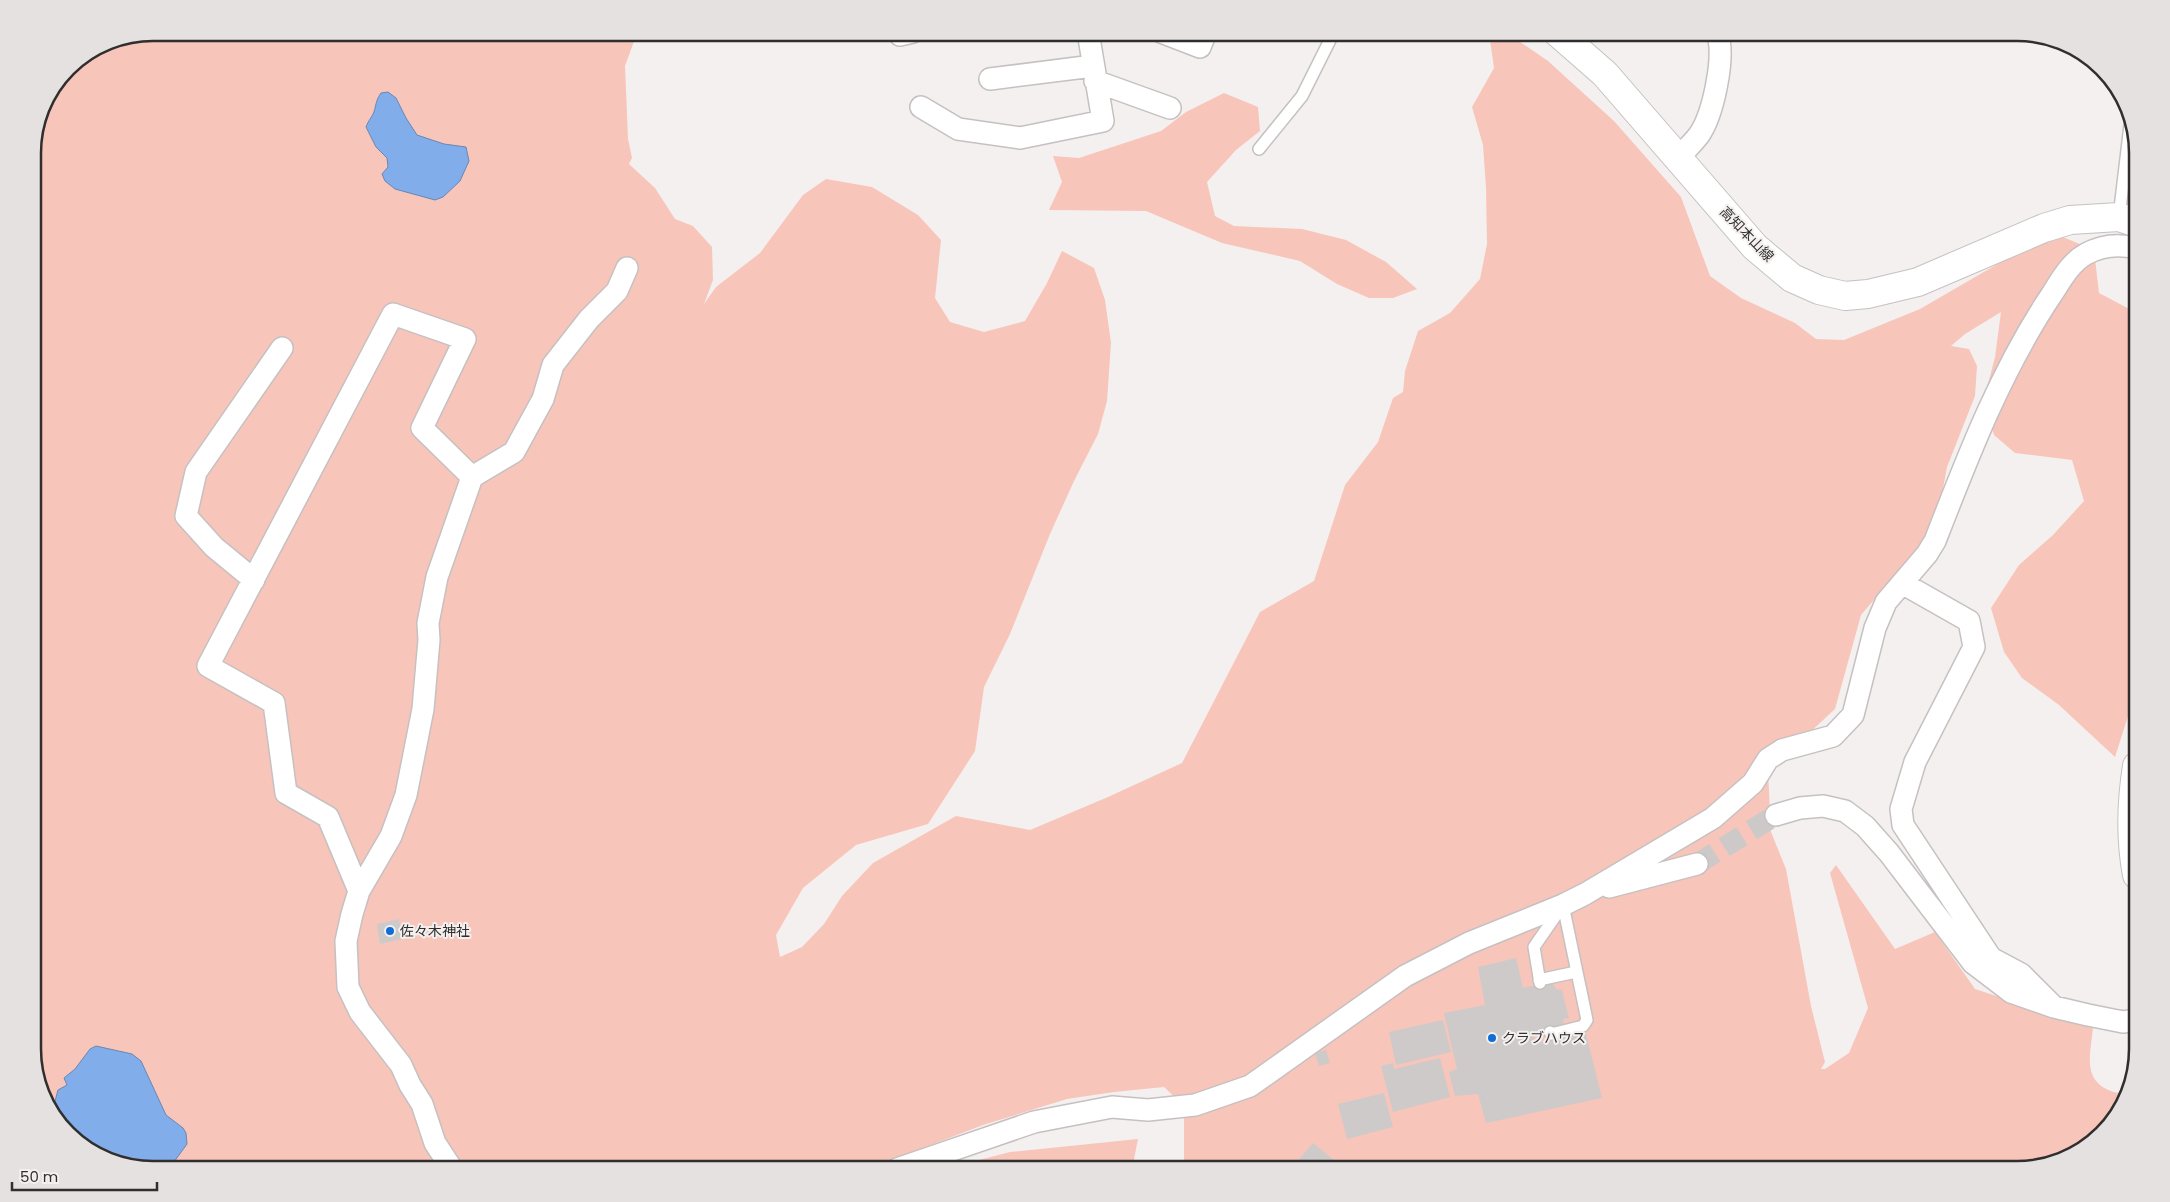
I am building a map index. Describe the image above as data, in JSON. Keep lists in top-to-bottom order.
{
  "streets": {
    "main road": ["高知本山線"]
  },
  "places": ["佐々木神社", "クラブハウス"],
  "scale_bar": "50 m"
}
